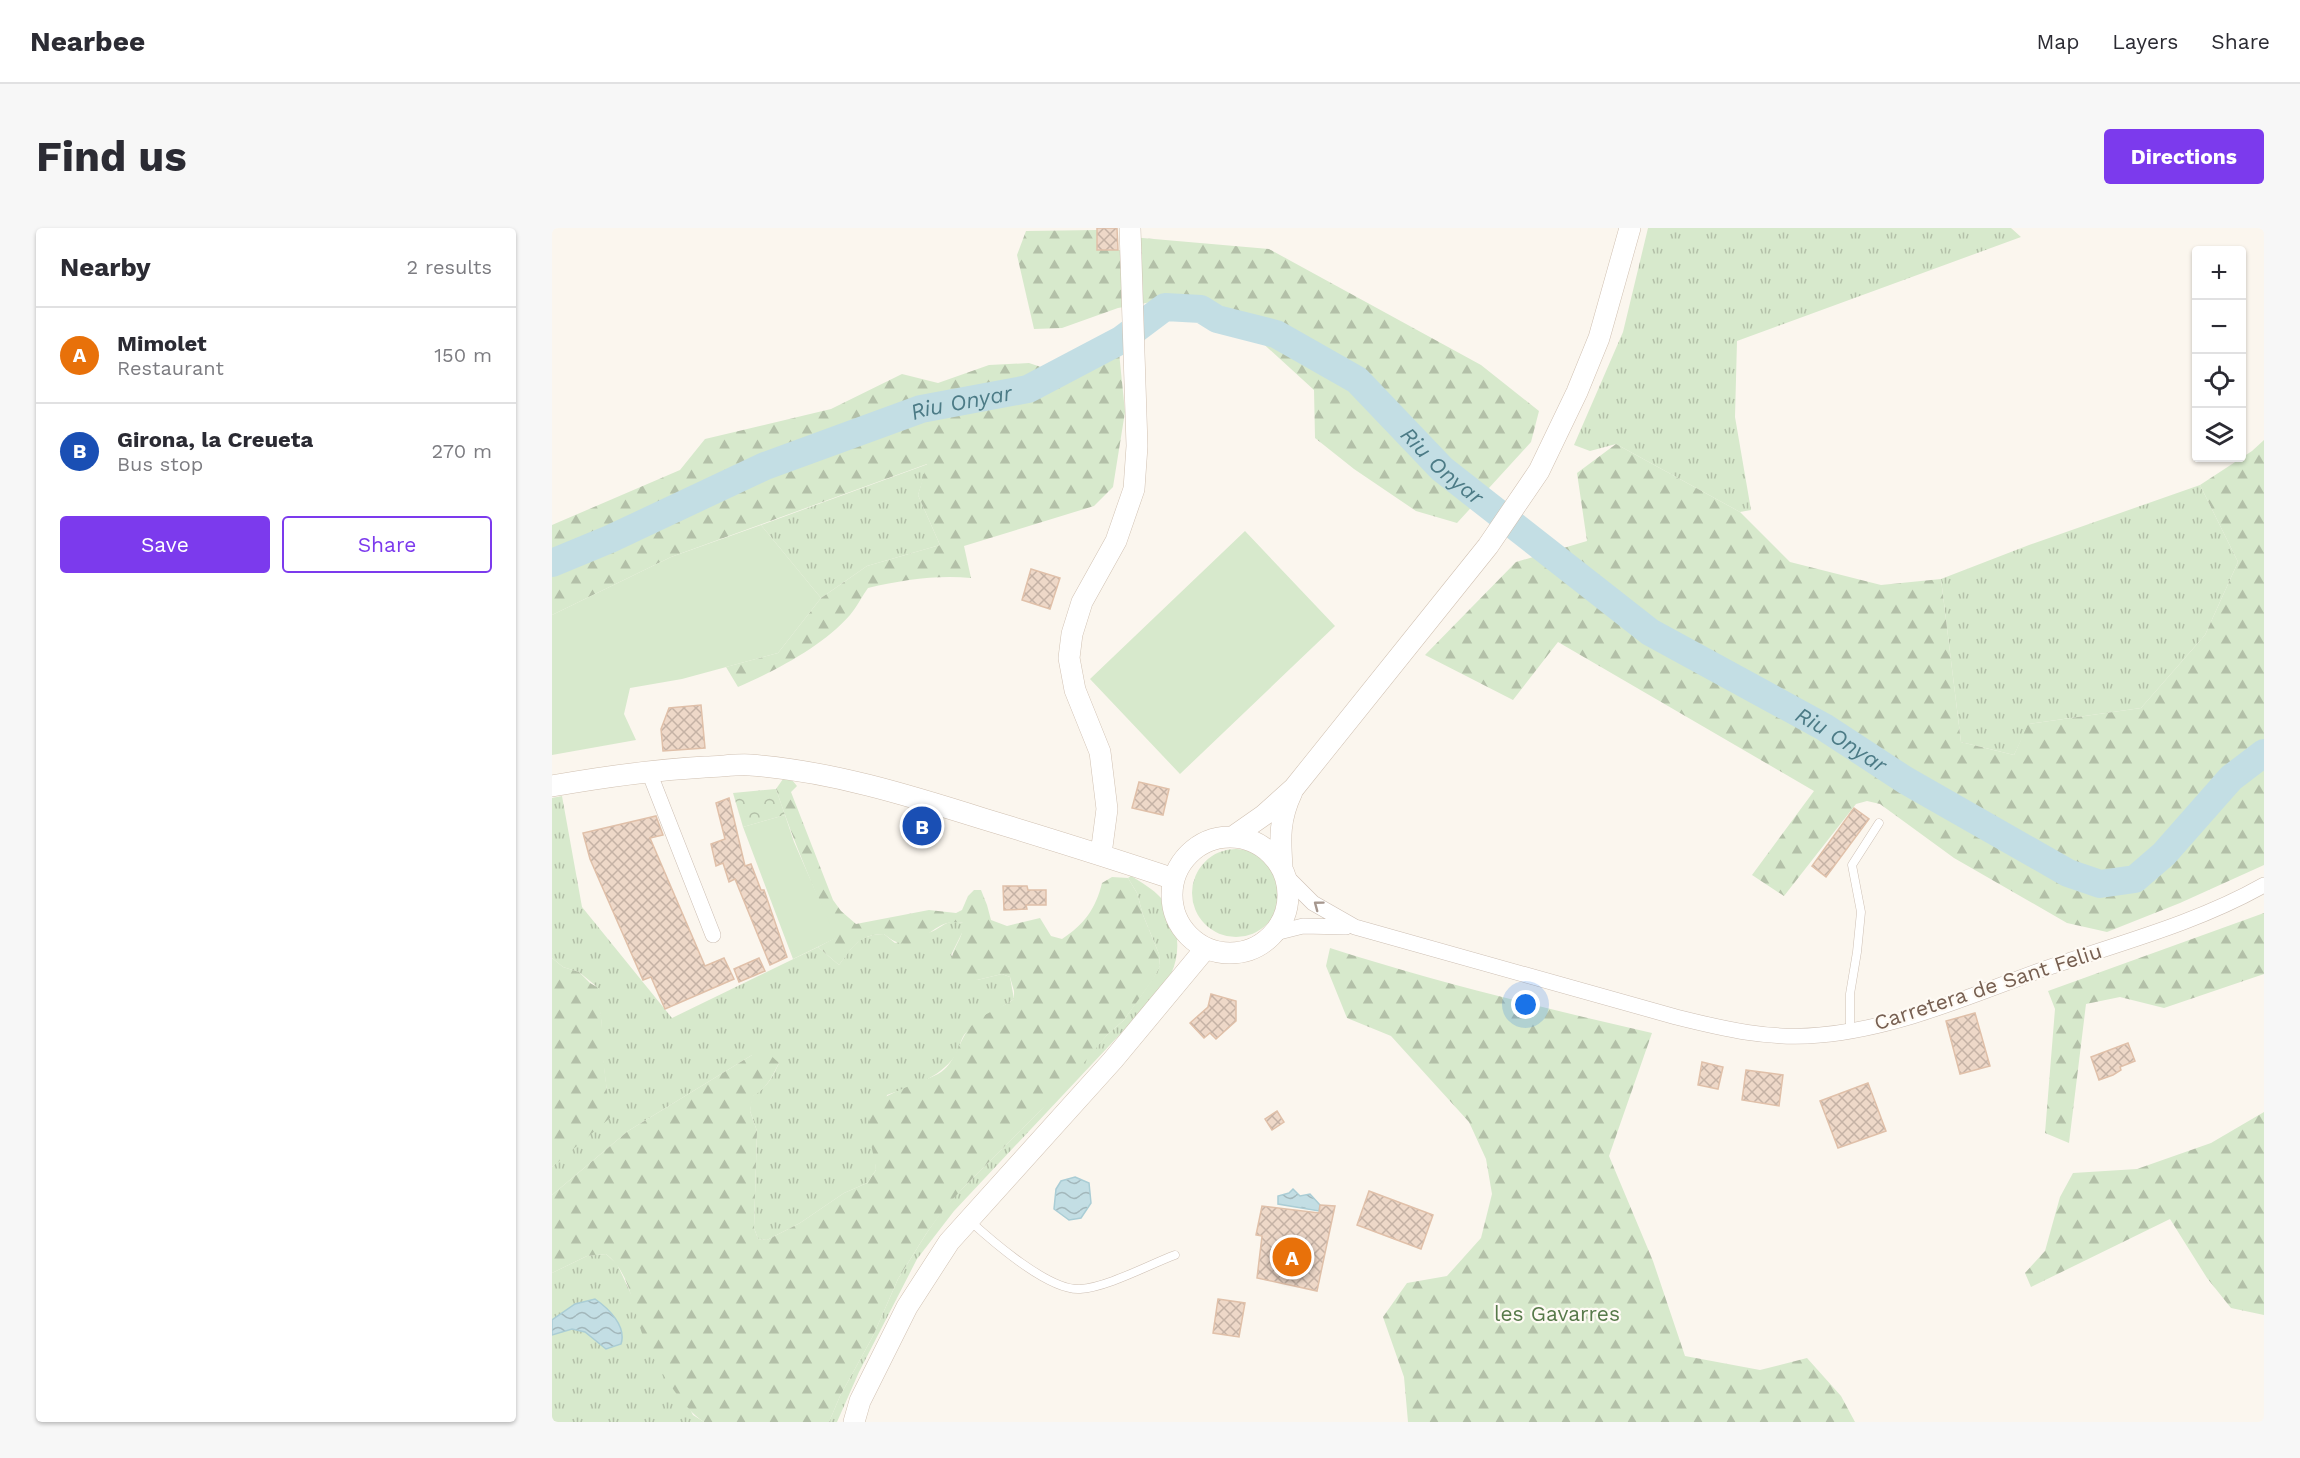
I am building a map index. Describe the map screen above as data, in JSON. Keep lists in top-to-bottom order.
{
  "streets": {
    "street": ["Carretera de Sant Feliu"]
  },
  "water": ["Riu Onyar"],
  "parks": ["les Gavarres"],
  "page": {
    "header": "Nearbee",
    "nav": ["Map", "Layers", "Share"],
    "buttons": [
      "Directions",
      ["Save", "Share"]
    ],
    "title": "Find us",
    "heading": ["Nearby", "2 results"],
    "map_buttons": ["+", "−"],
    "list": [
      {
        "mark": "A",
        "name": "Mimolet",
        "note": "Restaurant",
        "value": "150 m"
      },
      {
        "mark": "B",
        "name": "Girona, la Creueta",
        "note": "Bus stop",
        "value": "270 m"
      }
    ],
    "pins": ["B", "A"]
  }
}
